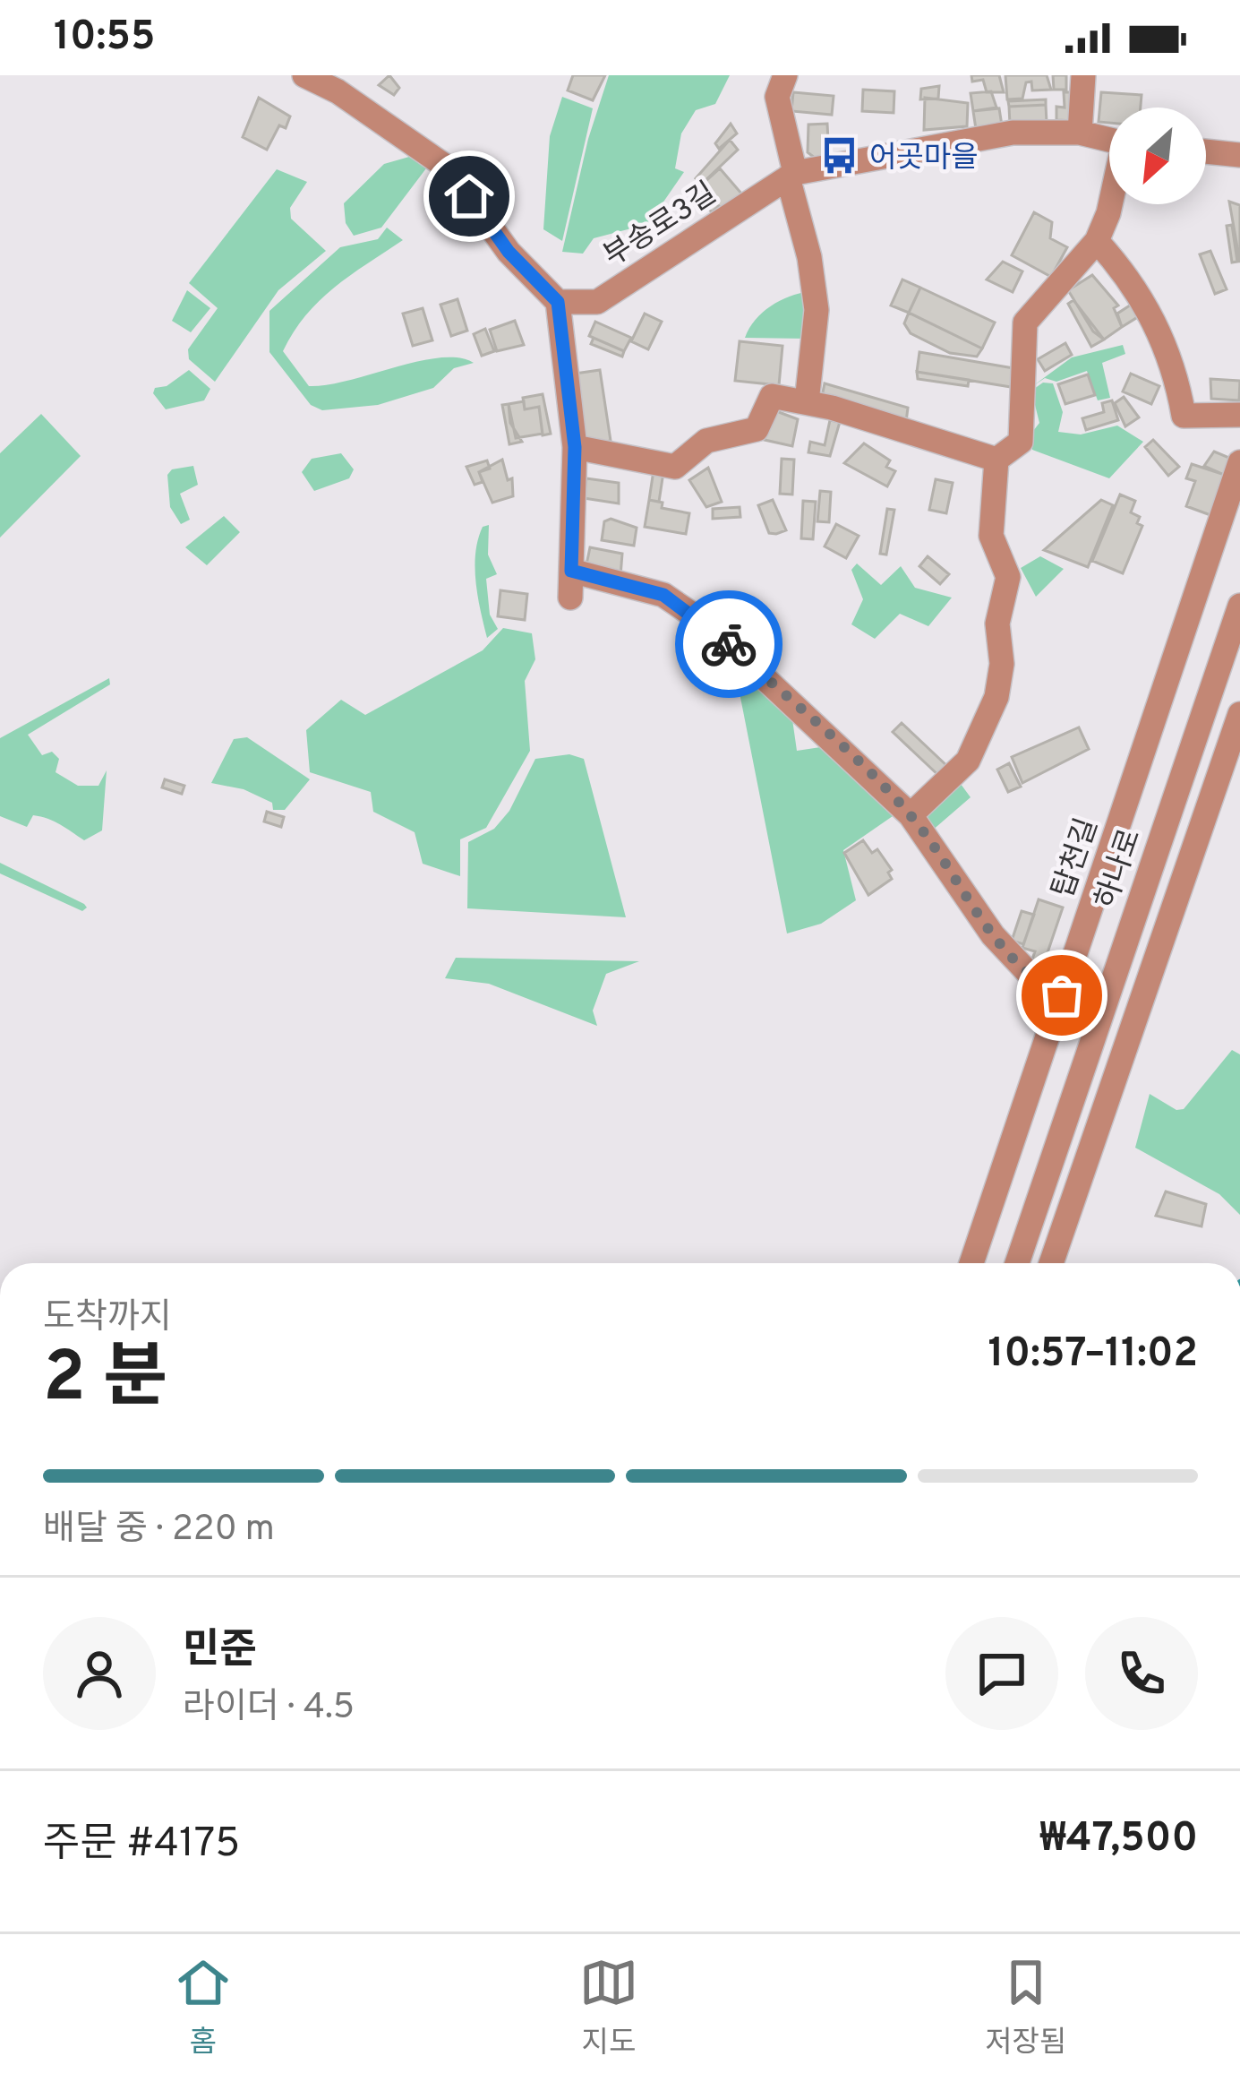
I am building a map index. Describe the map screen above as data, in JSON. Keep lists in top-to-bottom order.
{
  "streets": {
    "street": ["부송로3길", "탑천길", "하나로"]
  },
  "places": {
    "bus stop": ["어곳마을"]
  },
  "north": "bottom left",
  "page": {
    "status": "10:55",
    "heading": ["2 분", "도착까지", "10:57–11:02"],
    "panel": [
      "민준",
      "라이더 · 4.5",
      "주문 #4175",
      "₩47,500"
    ],
    "bar": "배달 중 · 220 m",
    "tabs": ["홈", "지도", "저장됨"]
  }
}
